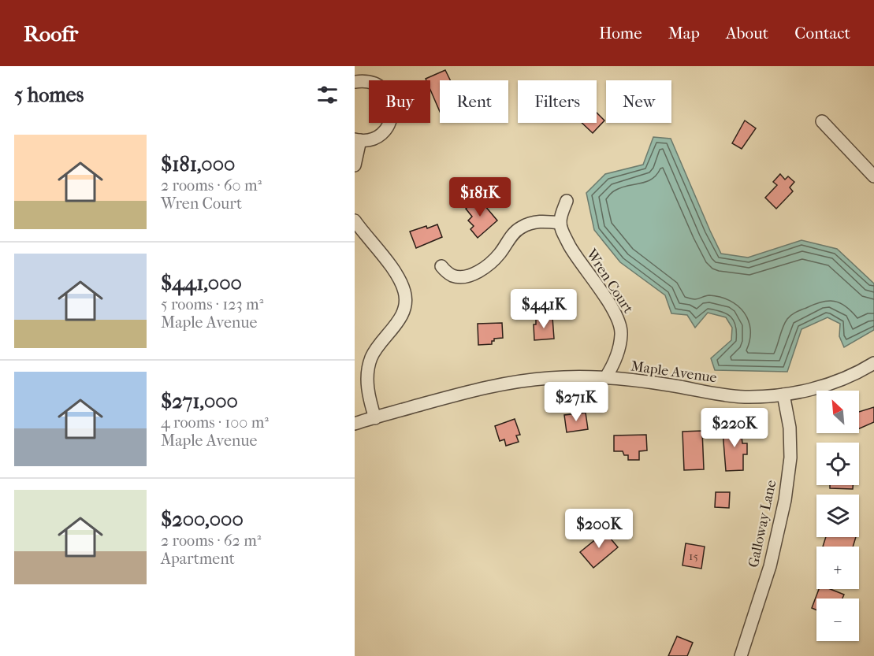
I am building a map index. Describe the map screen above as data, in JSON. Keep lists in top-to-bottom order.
{
  "streets": {
    "street": ["Wren Court", "Maple Avenue", "Galloway Lane"]
  },
  "crossings": [
    ["Wren Court", "Maple Avenue"],
    ["Maple Avenue", "Galloway Lane"]
  ],
  "house_numbers": ["15"],
  "north": "top left",
  "page": {
    "header": "Roofr",
    "nav": [
      "Home",
      "Map",
      "About",
      "Contact"
    ],
    "heading": "5 homes",
    "chip": [
      "Buy",
      "Rent",
      "Filters",
      "New"
    ],
    "list": [
      {
        "name": "$181,000",
        "note": "2 rooms · 60 m² · Wren Court"
      },
      {
        "name": "$441,000",
        "note": "5 rooms · 123 m² · Maple Avenue"
      },
      {
        "name": "$271,000",
        "note": "4 rooms · 100 m² · Maple Avenue"
      },
      {
        "name": "$200,000",
        "note": "2 rooms · 62 m² · Apartment"
      }
    ],
    "price": [
      "$181K",
      "$441K",
      "$271K",
      "$220K",
      "$200K"
    ],
    "map_buttons": ["+", "−"]
  }
}
